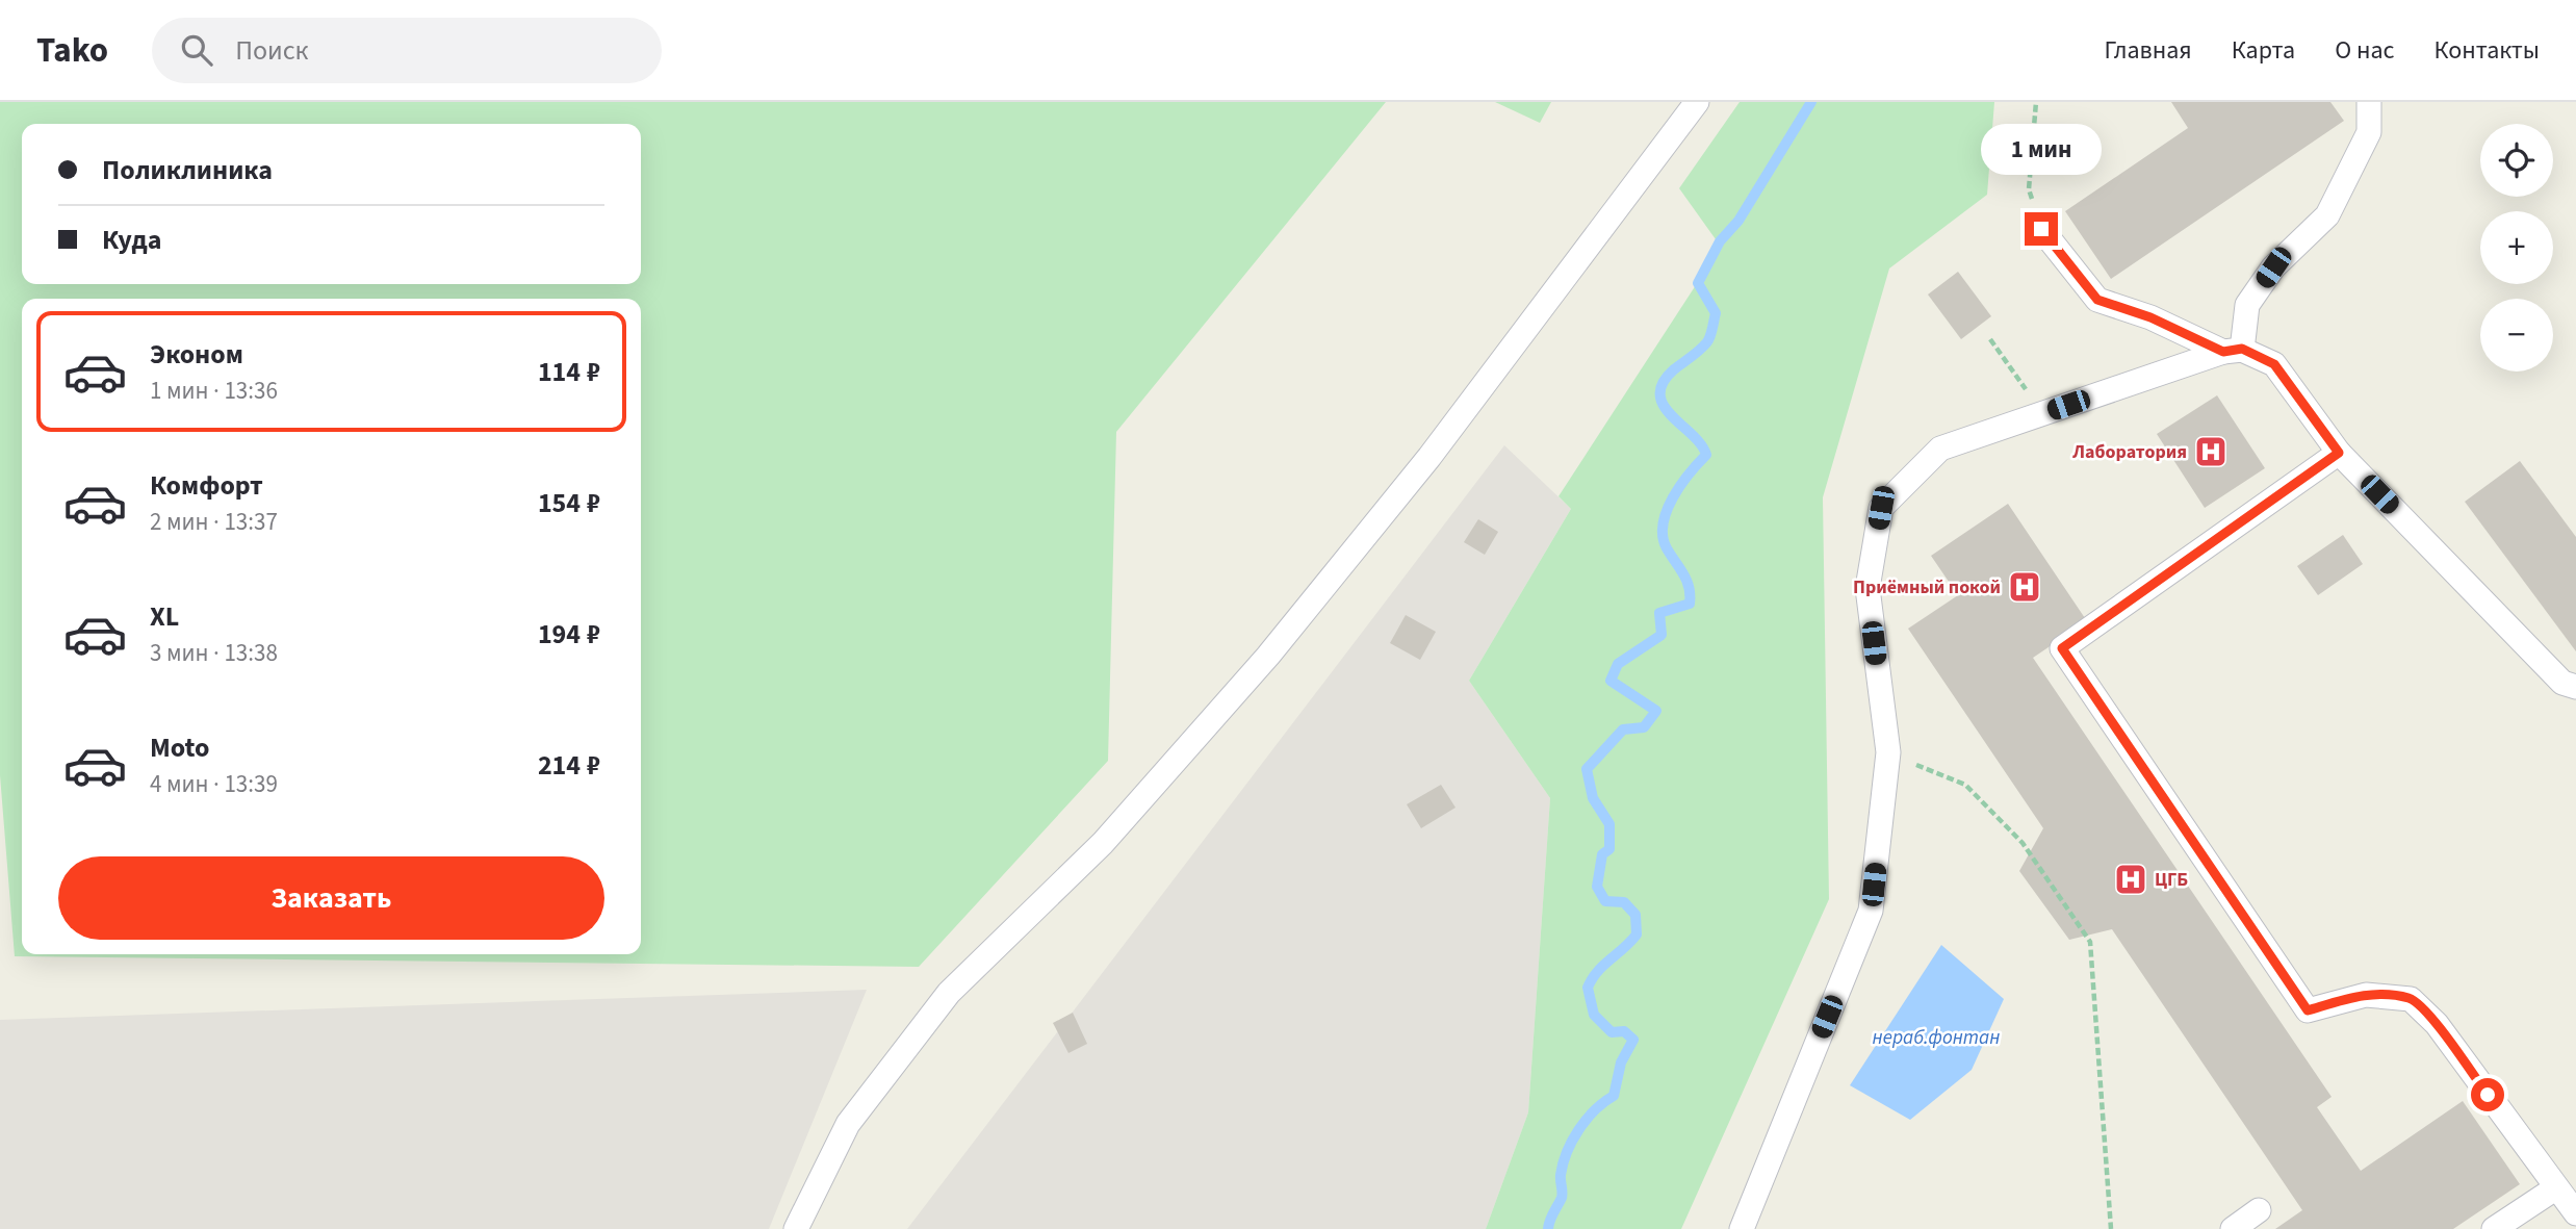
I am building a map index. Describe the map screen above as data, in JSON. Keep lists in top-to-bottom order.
{
  "water": ["нераб.фонтан"],
  "places": {
    "hospital": ["Лаборатория", "Приёмный покой", "ЦГБ"]
  },
  "page": {
    "header": "Tako",
    "search": "Поиск",
    "nav": [
      "Главная",
      "Карта",
      "О нас",
      "Контакты"
    ],
    "map_buttons": ["+", "−"],
    "bubble": "1 мин",
    "banner": ["Поликлиника", "Куда"],
    "list": [
      {
        "name": "Эконом",
        "note": "1 мин · 13:36",
        "value": "114 ₽"
      },
      {
        "name": "Комфорт",
        "note": "2 мин · 13:37",
        "value": "154 ₽"
      },
      {
        "name": "XL",
        "note": "3 мин · 13:38",
        "value": "194 ₽"
      },
      {
        "name": "Moto",
        "note": "4 мин · 13:39",
        "value": "214 ₽"
      }
    ],
    "buttons": "Заказать"
  }
}
